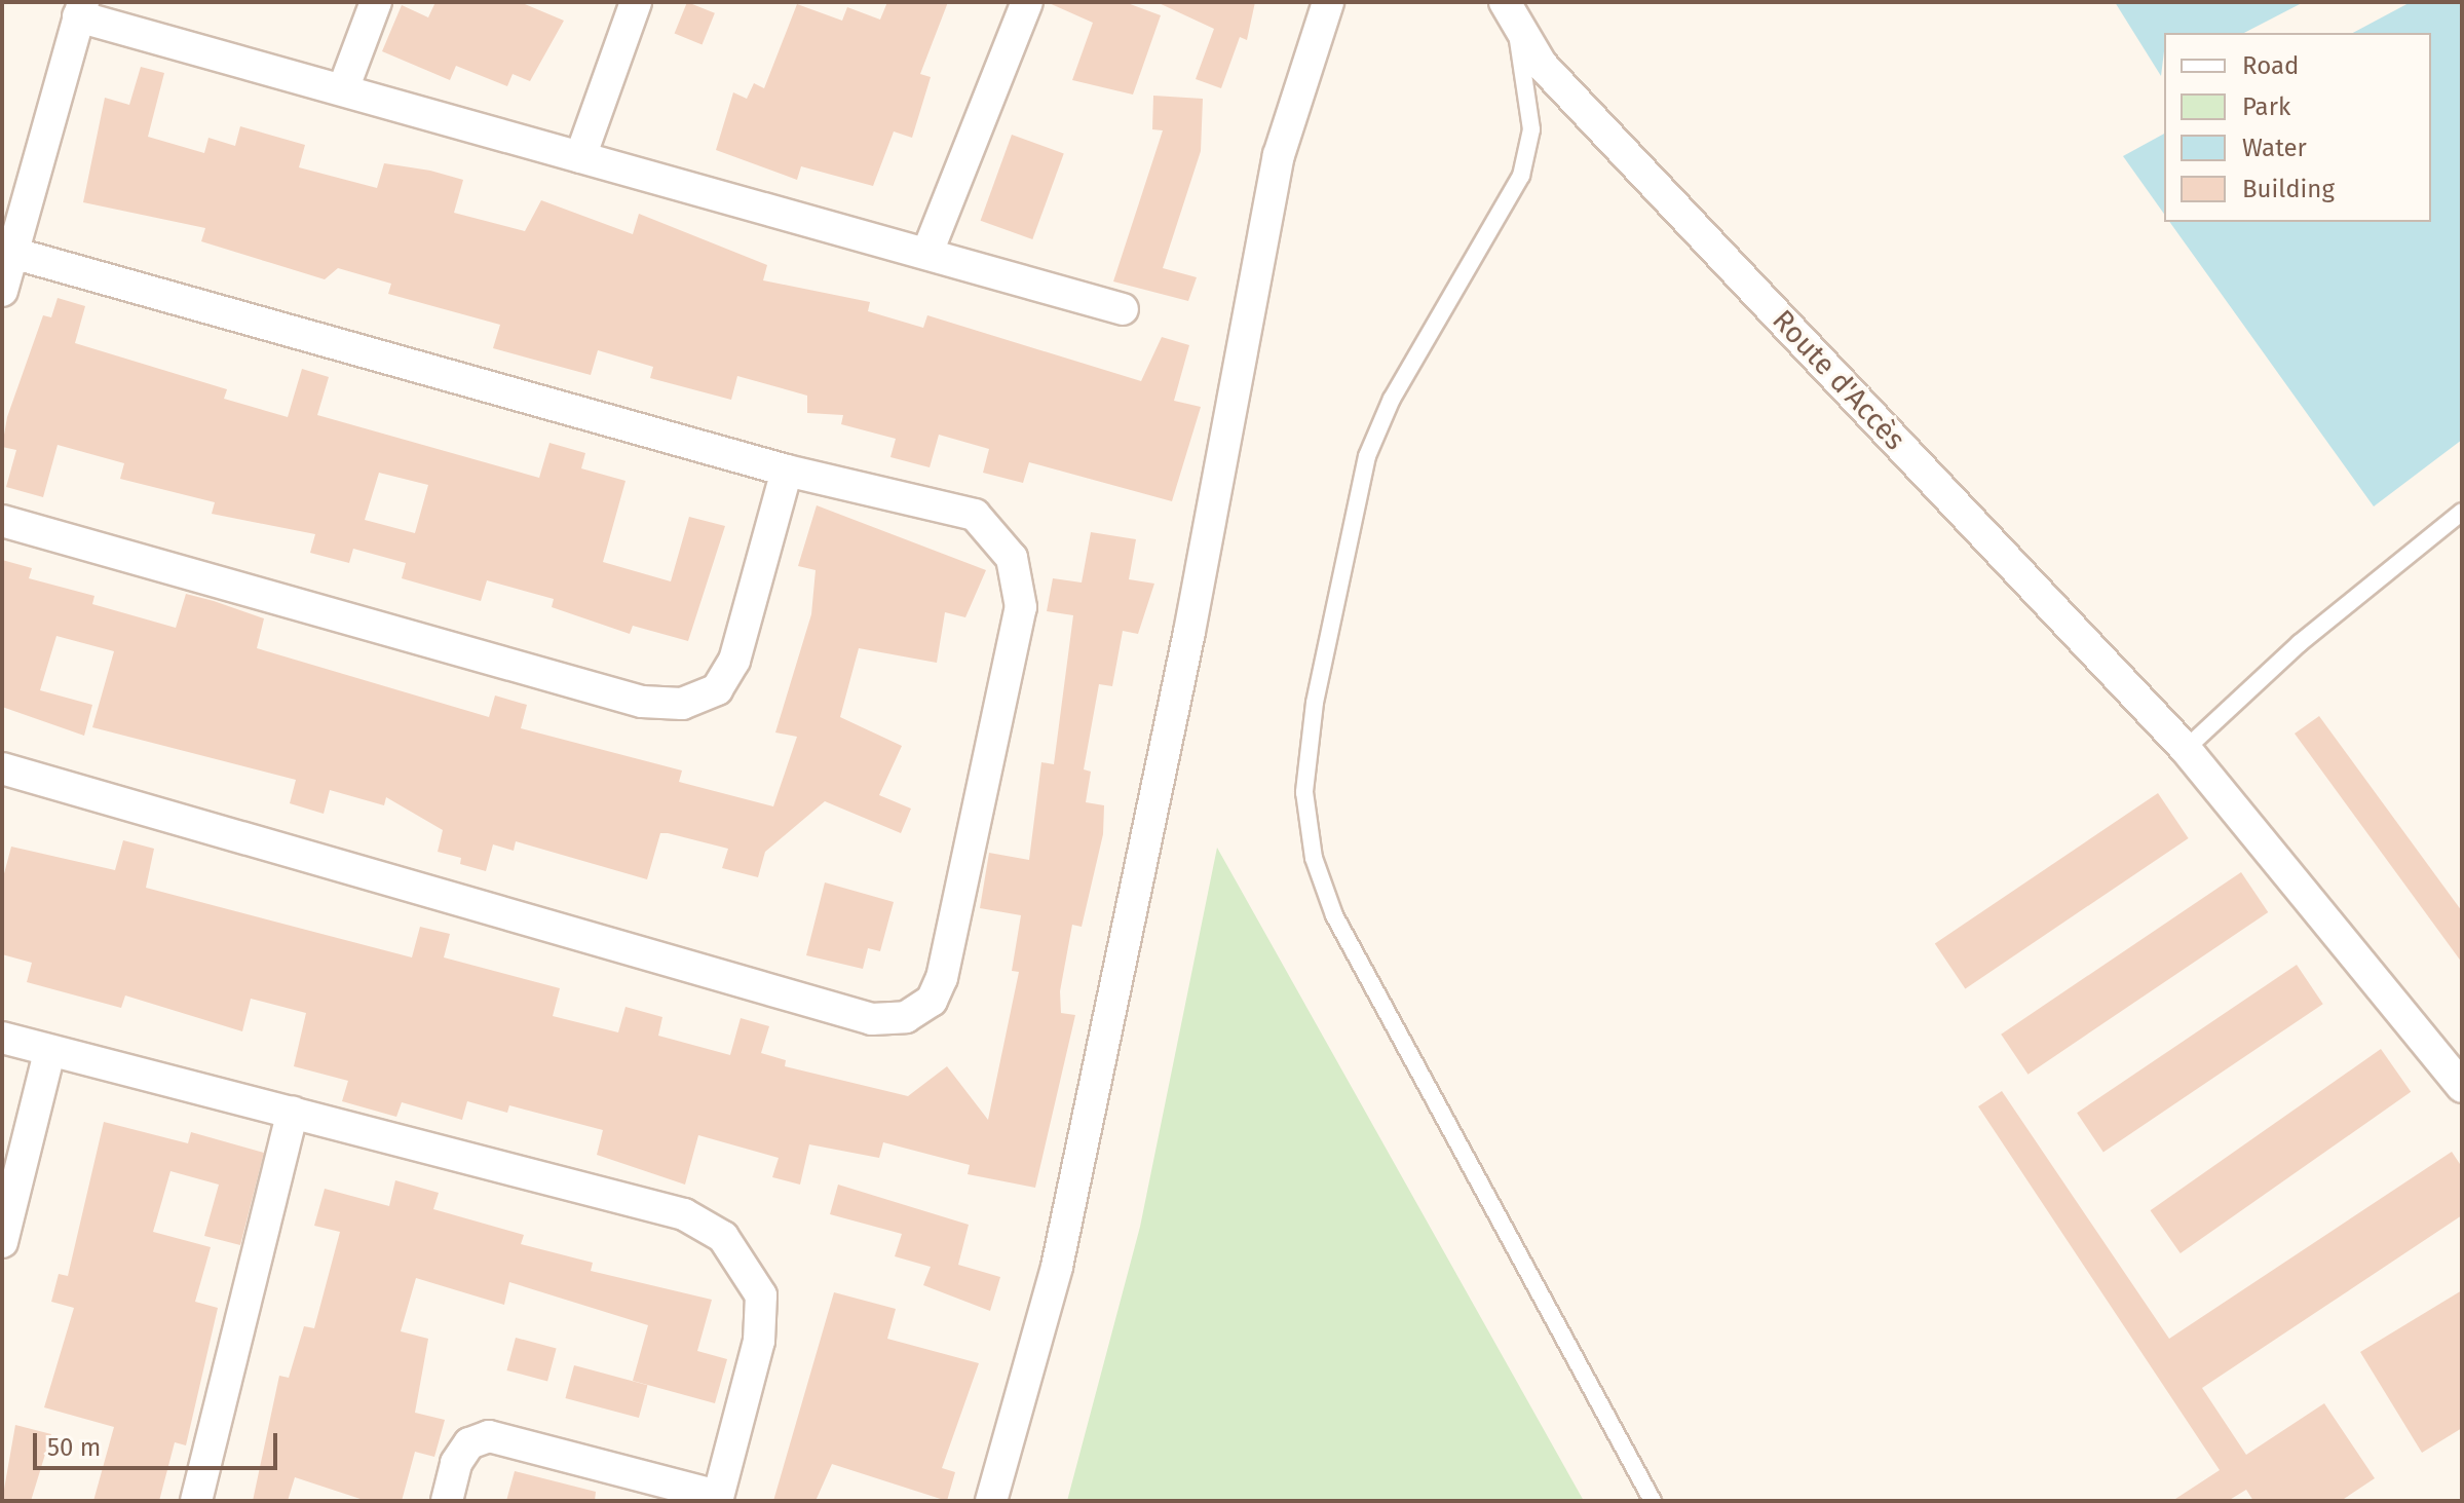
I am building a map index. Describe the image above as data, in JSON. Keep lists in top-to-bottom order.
{
  "streets": {
    "street": ["Route d'Accès"]
  },
  "legend": [
    "Road",
    "Park",
    "Water",
    "Building"
  ],
  "scale_bar": "50 m"
}
